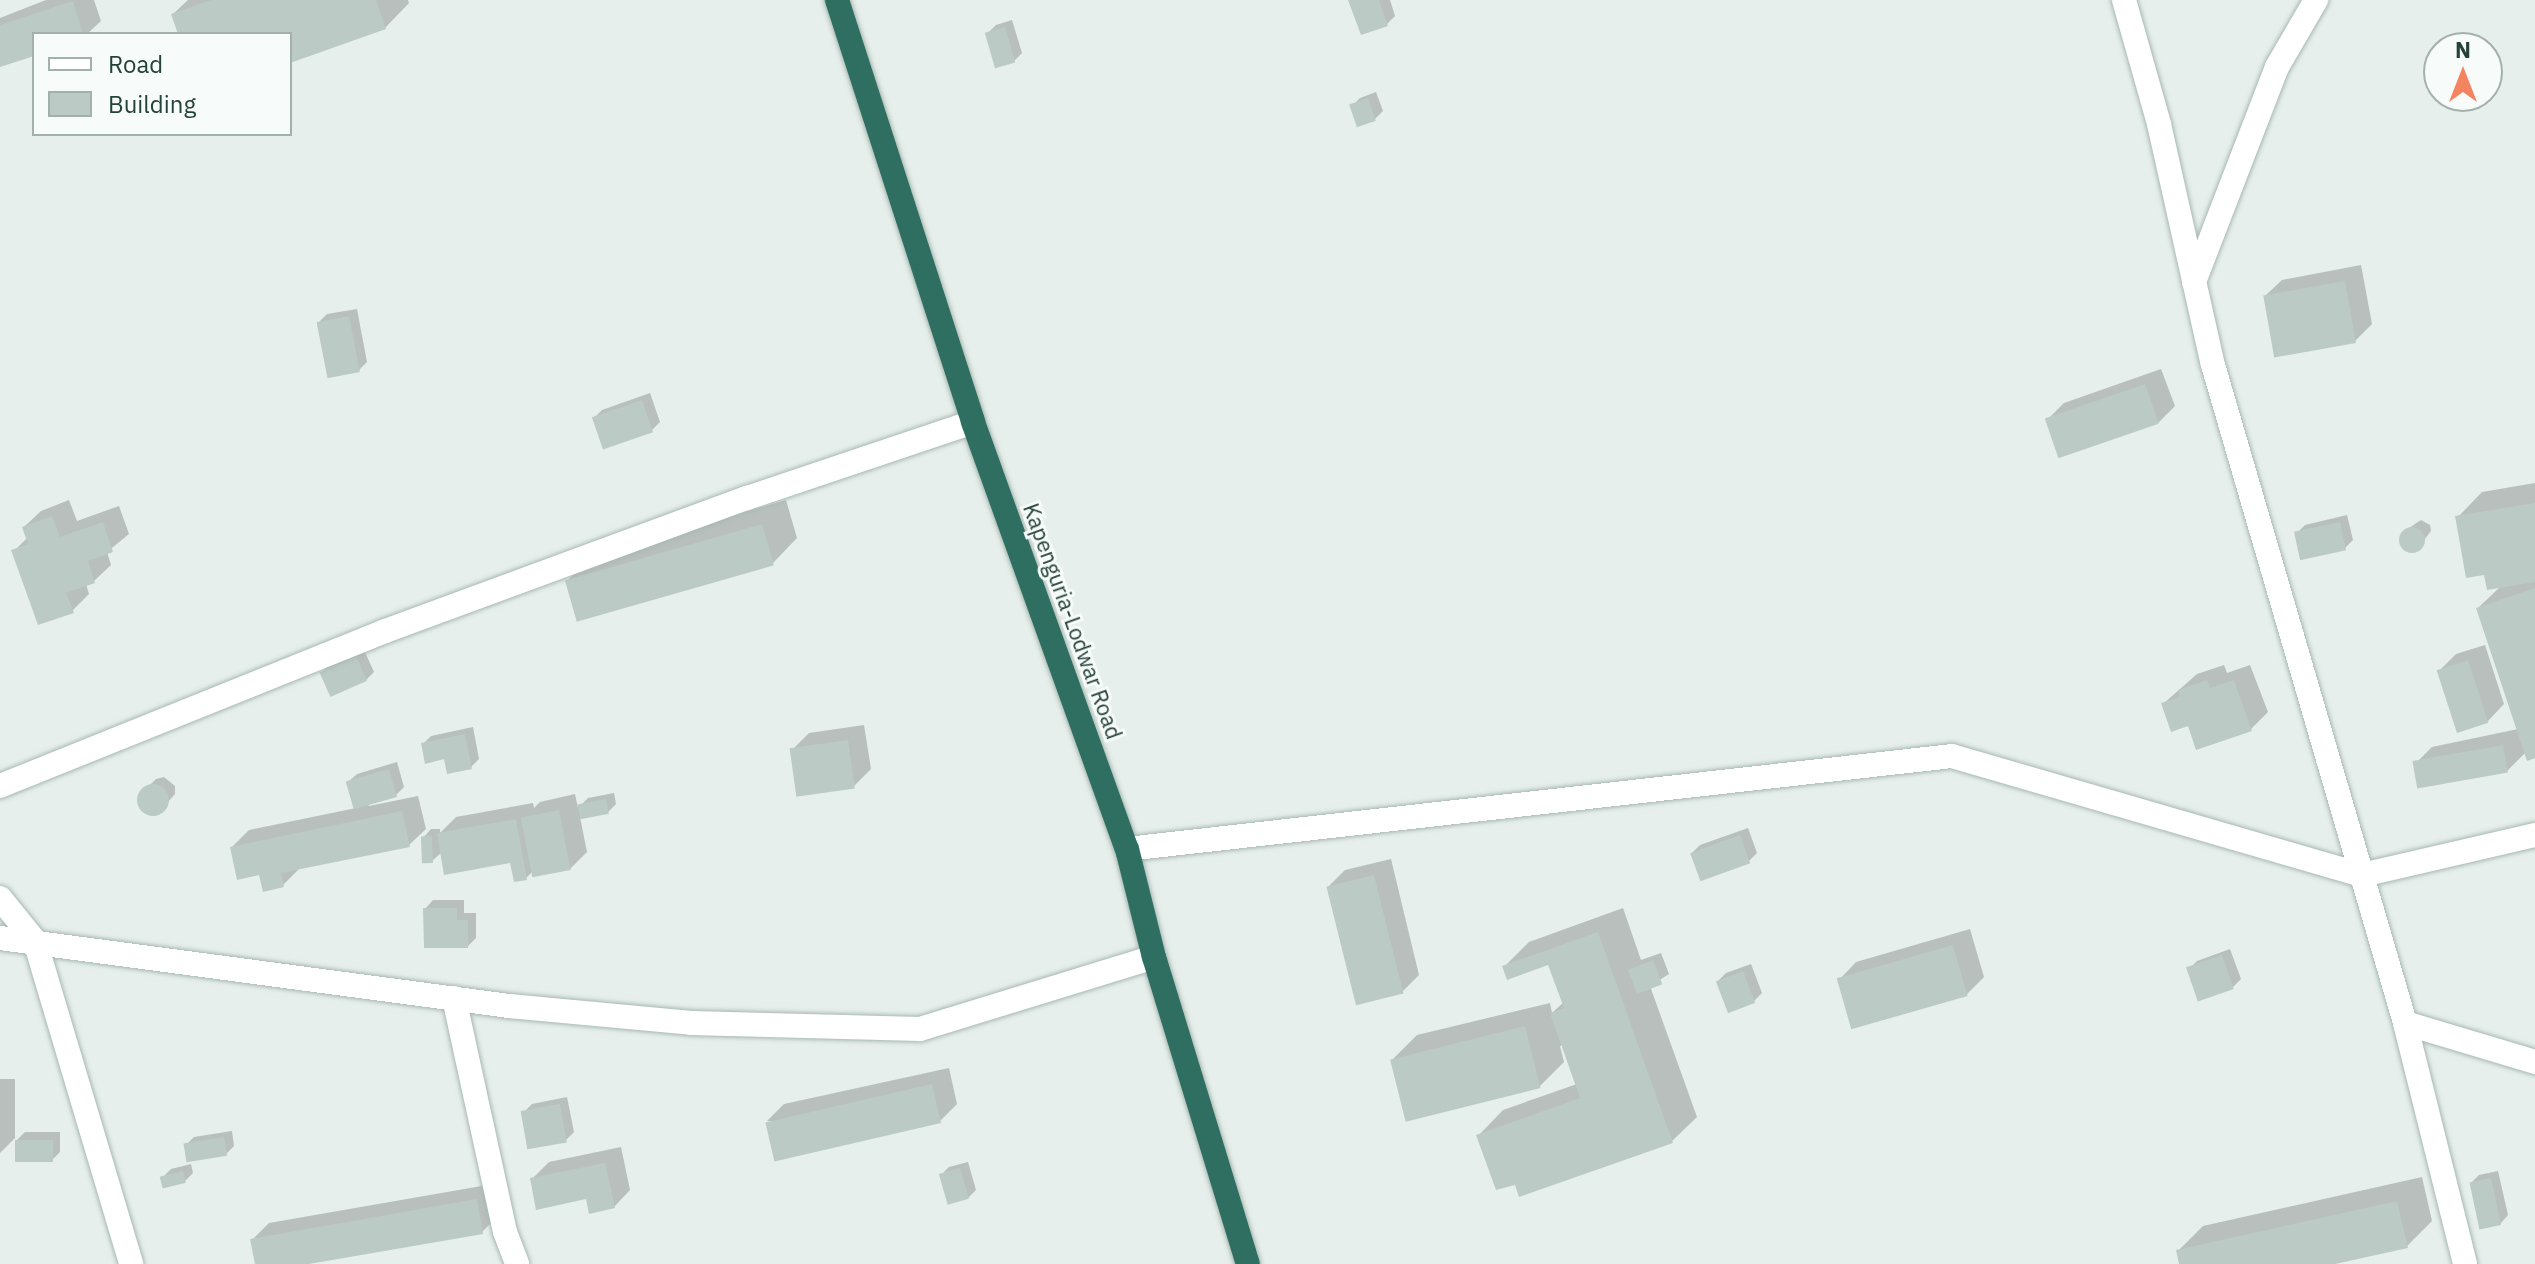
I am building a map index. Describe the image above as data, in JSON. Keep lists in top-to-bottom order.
{
  "streets": {
    "highway": ["Kapenguria-Lodwar Road"]
  },
  "legend": ["Road", "Building"],
  "north": "top"
}
